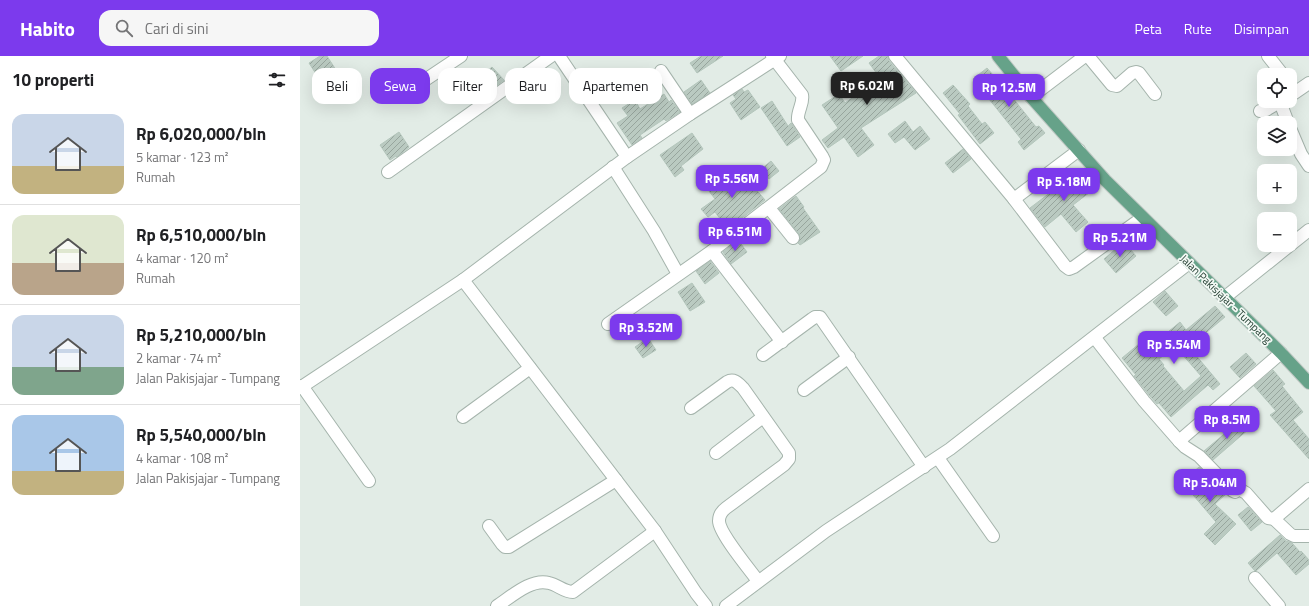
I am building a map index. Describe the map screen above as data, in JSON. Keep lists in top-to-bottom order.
{
  "streets": {
    "main road": ["Jalan Pakisjajar - Tumpang"]
  },
  "page": {
    "header": "Habito",
    "search": "Cari di sini",
    "nav": ["Peta", "Rute", "Disimpan"],
    "heading": "10 properti",
    "map_buttons": ["+", "−"],
    "chip": [
      "Beli",
      "Sewa",
      "Filter",
      "Baru",
      "Apartemen"
    ],
    "price": [
      "Rp 6.02M",
      "Rp 12.5M",
      "Rp 5.56M",
      "Rp 5.18M",
      "Rp 6.51M",
      "Rp 5.21M",
      "Rp 3.52M",
      "Rp 5.54M",
      "Rp 8.5M",
      "Rp 5.04M"
    ],
    "list": [
      {
        "name": "Rp 6,020,000/bln",
        "note": "5 kamar · 123 m² · Rumah"
      },
      {
        "name": "Rp 6,510,000/bln",
        "note": "4 kamar · 120 m² · Rumah"
      },
      {
        "name": "Rp 5,210,000/bln",
        "note": "2 kamar · 74 m² · Jalan Pakisjajar - Tumpang"
      },
      {
        "name": "Rp 5,540,000/bln",
        "note": "4 kamar · 108 m² · Jalan Pakisjajar - Tumpang"
      }
    ]
  }
}
